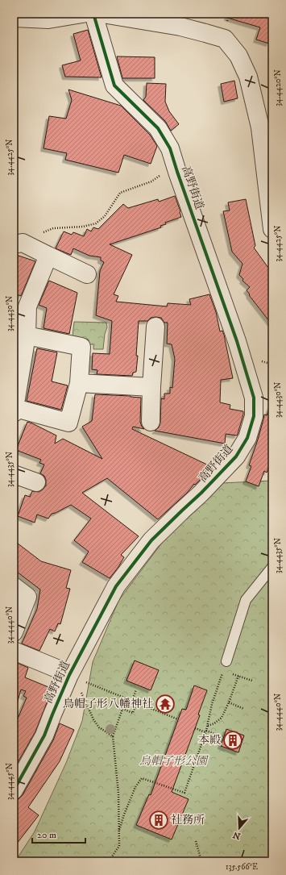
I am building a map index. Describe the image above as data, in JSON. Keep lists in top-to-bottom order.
{
  "streets": {
    "street": ["高野街道"]
  },
  "parks": ["烏帽子形公園"],
  "places": {
    "temple": ["烏帽子形八幡神社"],
    "building": ["本殿", "社務所"]
  },
  "scale_bar": "20 m",
  "north": "bottom",
  "coordinates": [
    "34.4420°N",
    "34.4425°N",
    "34.4430°N",
    "34.4435°N",
    "34.4440°N",
    "34.4445°N",
    "135.566°E"
  ]
}
